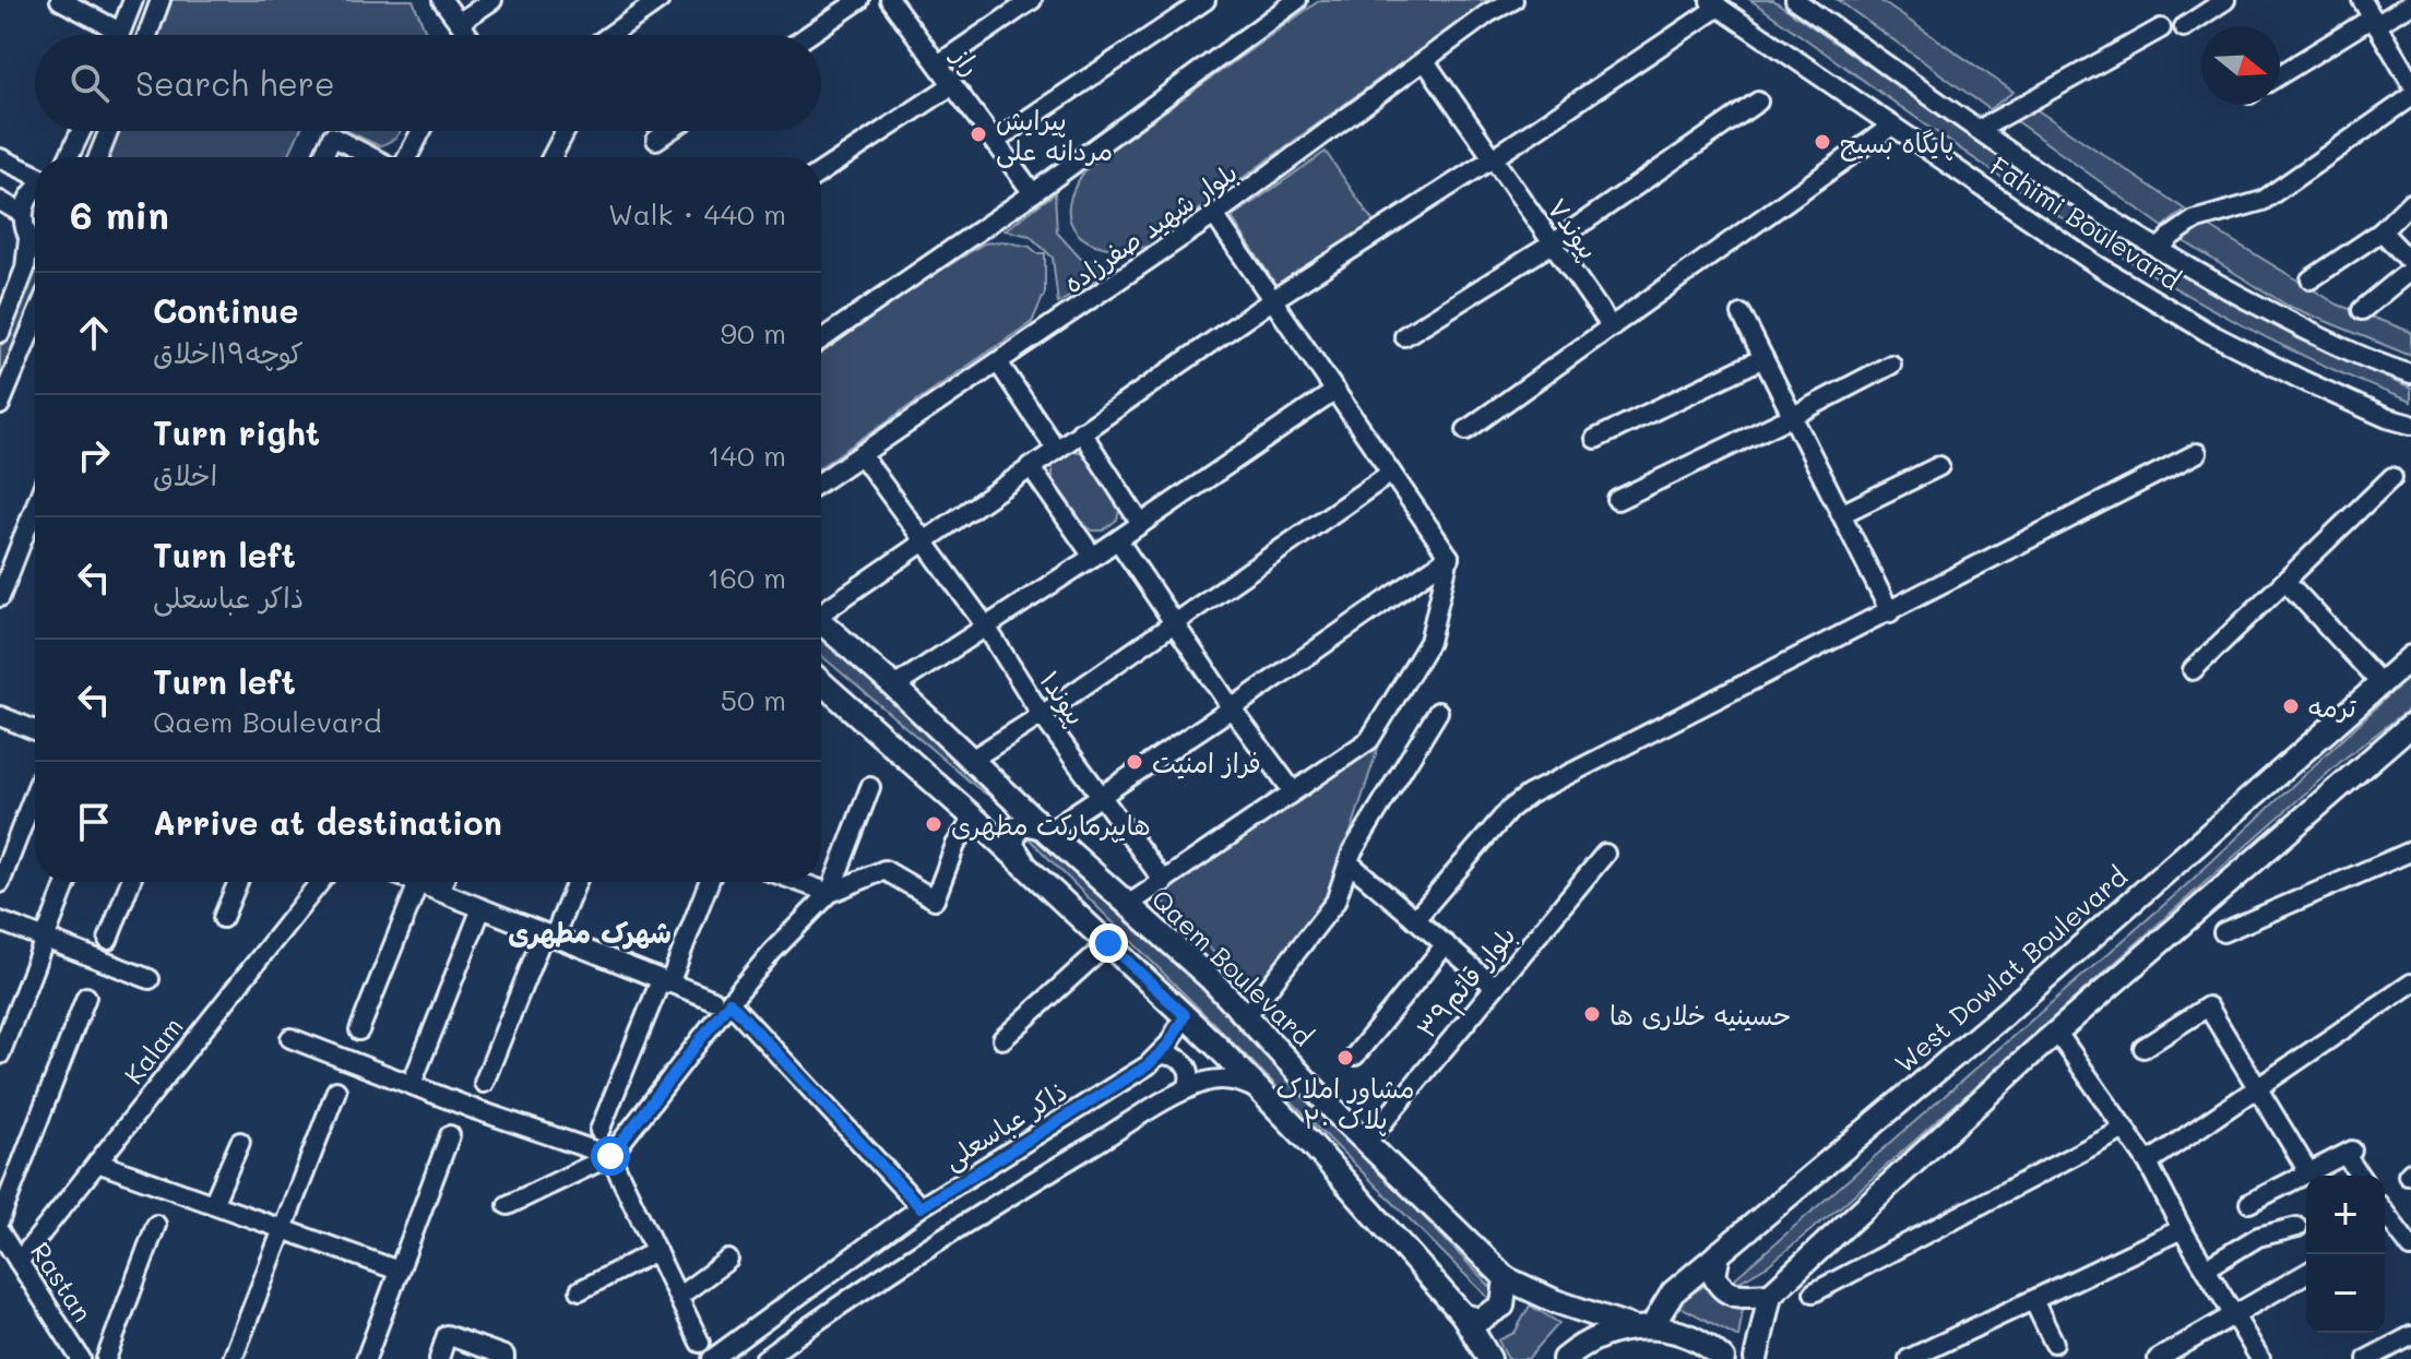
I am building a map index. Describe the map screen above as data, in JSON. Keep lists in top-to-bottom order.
{
  "streets": {
    "main road": ["Qaem Boulevard", "West Dowlat Boulevard"],
    "street": [
      "راز",
      "Fahimi Boulevard",
      "بلوار شهید صفرزاده",
      "پیوند۷",
      "پیوند۱",
      "بلوار قائم۳۹",
      "Kalam",
      "ذاکر عباسعلی",
      "Rastan"
    ]
  },
  "crossings": [
    ["بلوار شهید صفرزاده", "پیوند۷"],
    ["بلوار شهید صفرزاده", "پیوند۱"],
    ["Qaem Boulevard", "West Dowlat Boulevard"],
    ["Qaem Boulevard", "بلوار قائم۳۹"],
    ["Kalam", "Rastan"]
  ],
  "districts": ["شهرک مطهری"],
  "places": [
    "پیرایش مردانه علی",
    "پایگاه بسیج",
    "ترمه",
    "فراز امنیت",
    "هایپرمارکت مطهری",
    "حسینیه خلاری ها",
    "مشاور املاک پلاک ۲۰"
  ],
  "north": "right",
  "page": {
    "search": "Search here",
    "heading": ["6 min", "Walk · 440 m"],
    "list": [
      ["Continue", "کوچه۱۹اخلاق", "90 m"],
      ["Turn right", "اخلاق", "140 m"],
      ["Turn left", "ذاکر عباسعلی", "160 m"],
      ["Turn left", "Qaem Boulevard", "50 m"],
      "Arrive at destination"
    ],
    "map_buttons": ["+", "−"]
  }
}
